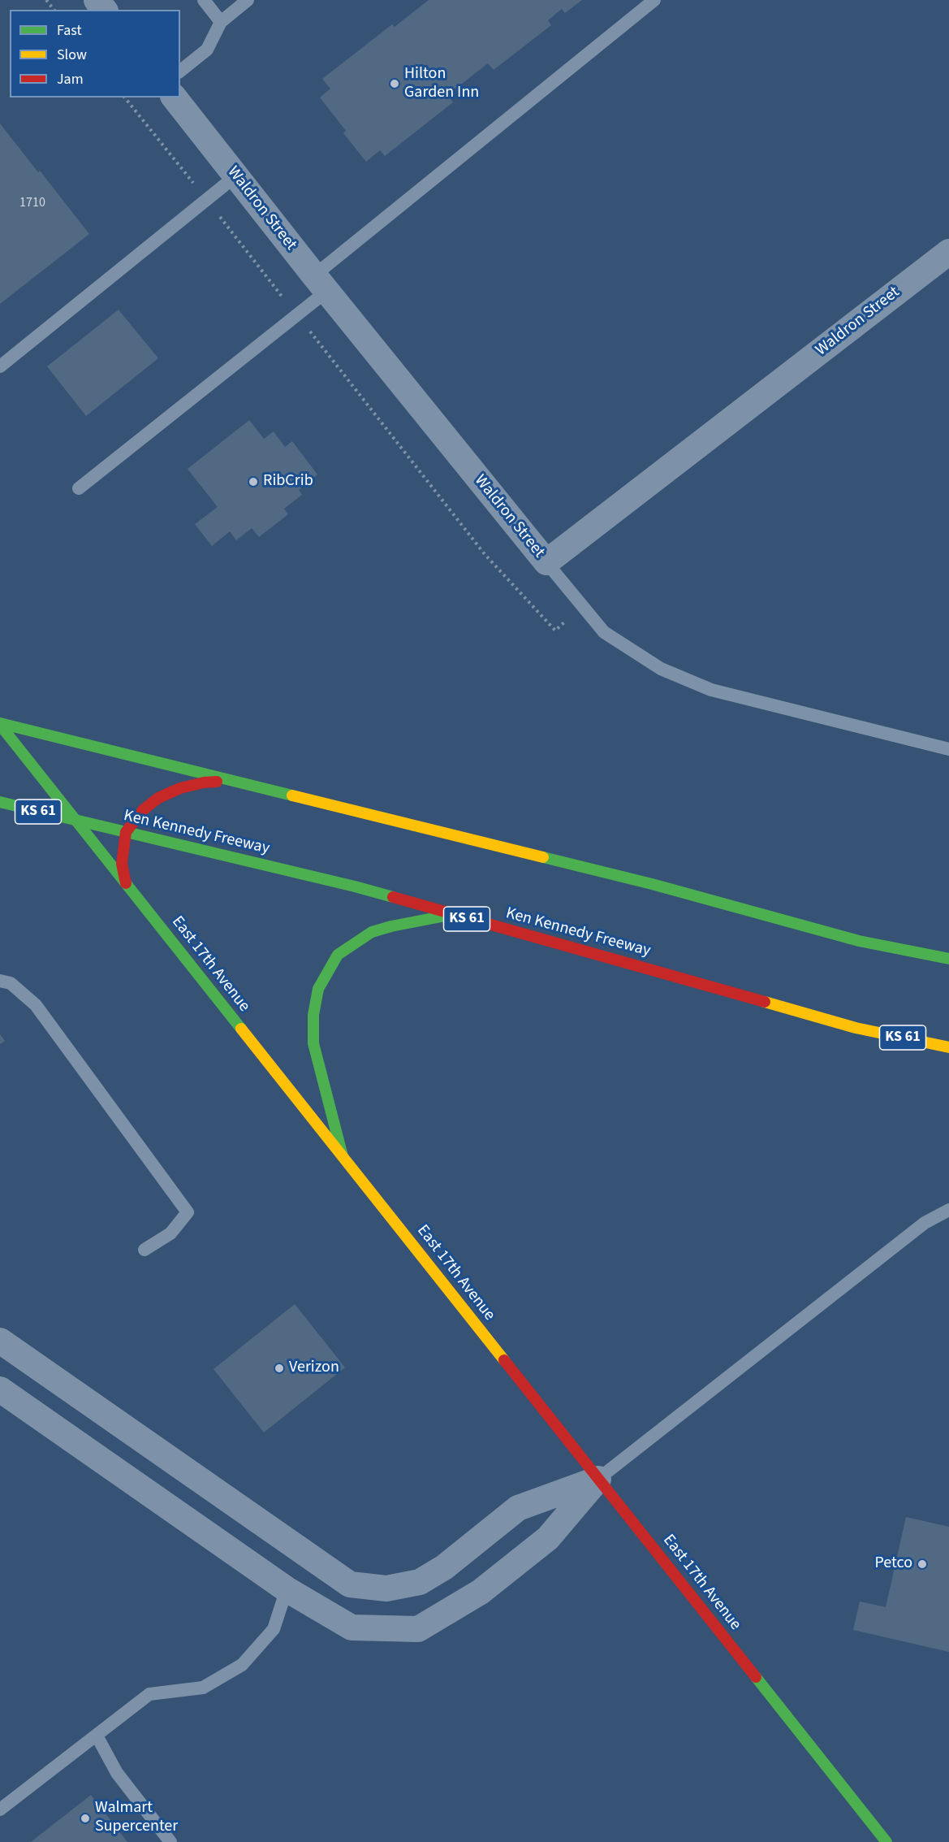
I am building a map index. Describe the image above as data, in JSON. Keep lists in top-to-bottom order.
{
  "streets": {
    "main road": ["KS 61", "Ken Kennedy Freeway", "East 17th Avenue"],
    "street": ["Waldron Street"]
  },
  "crossings": [
    ["Ken Kennedy Freeway", "East 17th Avenue"]
  ],
  "places": [
    "Hilton Garden Inn",
    "RibCrib",
    "Verizon",
    "Petco",
    "Walmart Supercenter"
  ],
  "house_numbers": ["1710"],
  "legend": ["Fast", "Slow", "Jam"]
}
